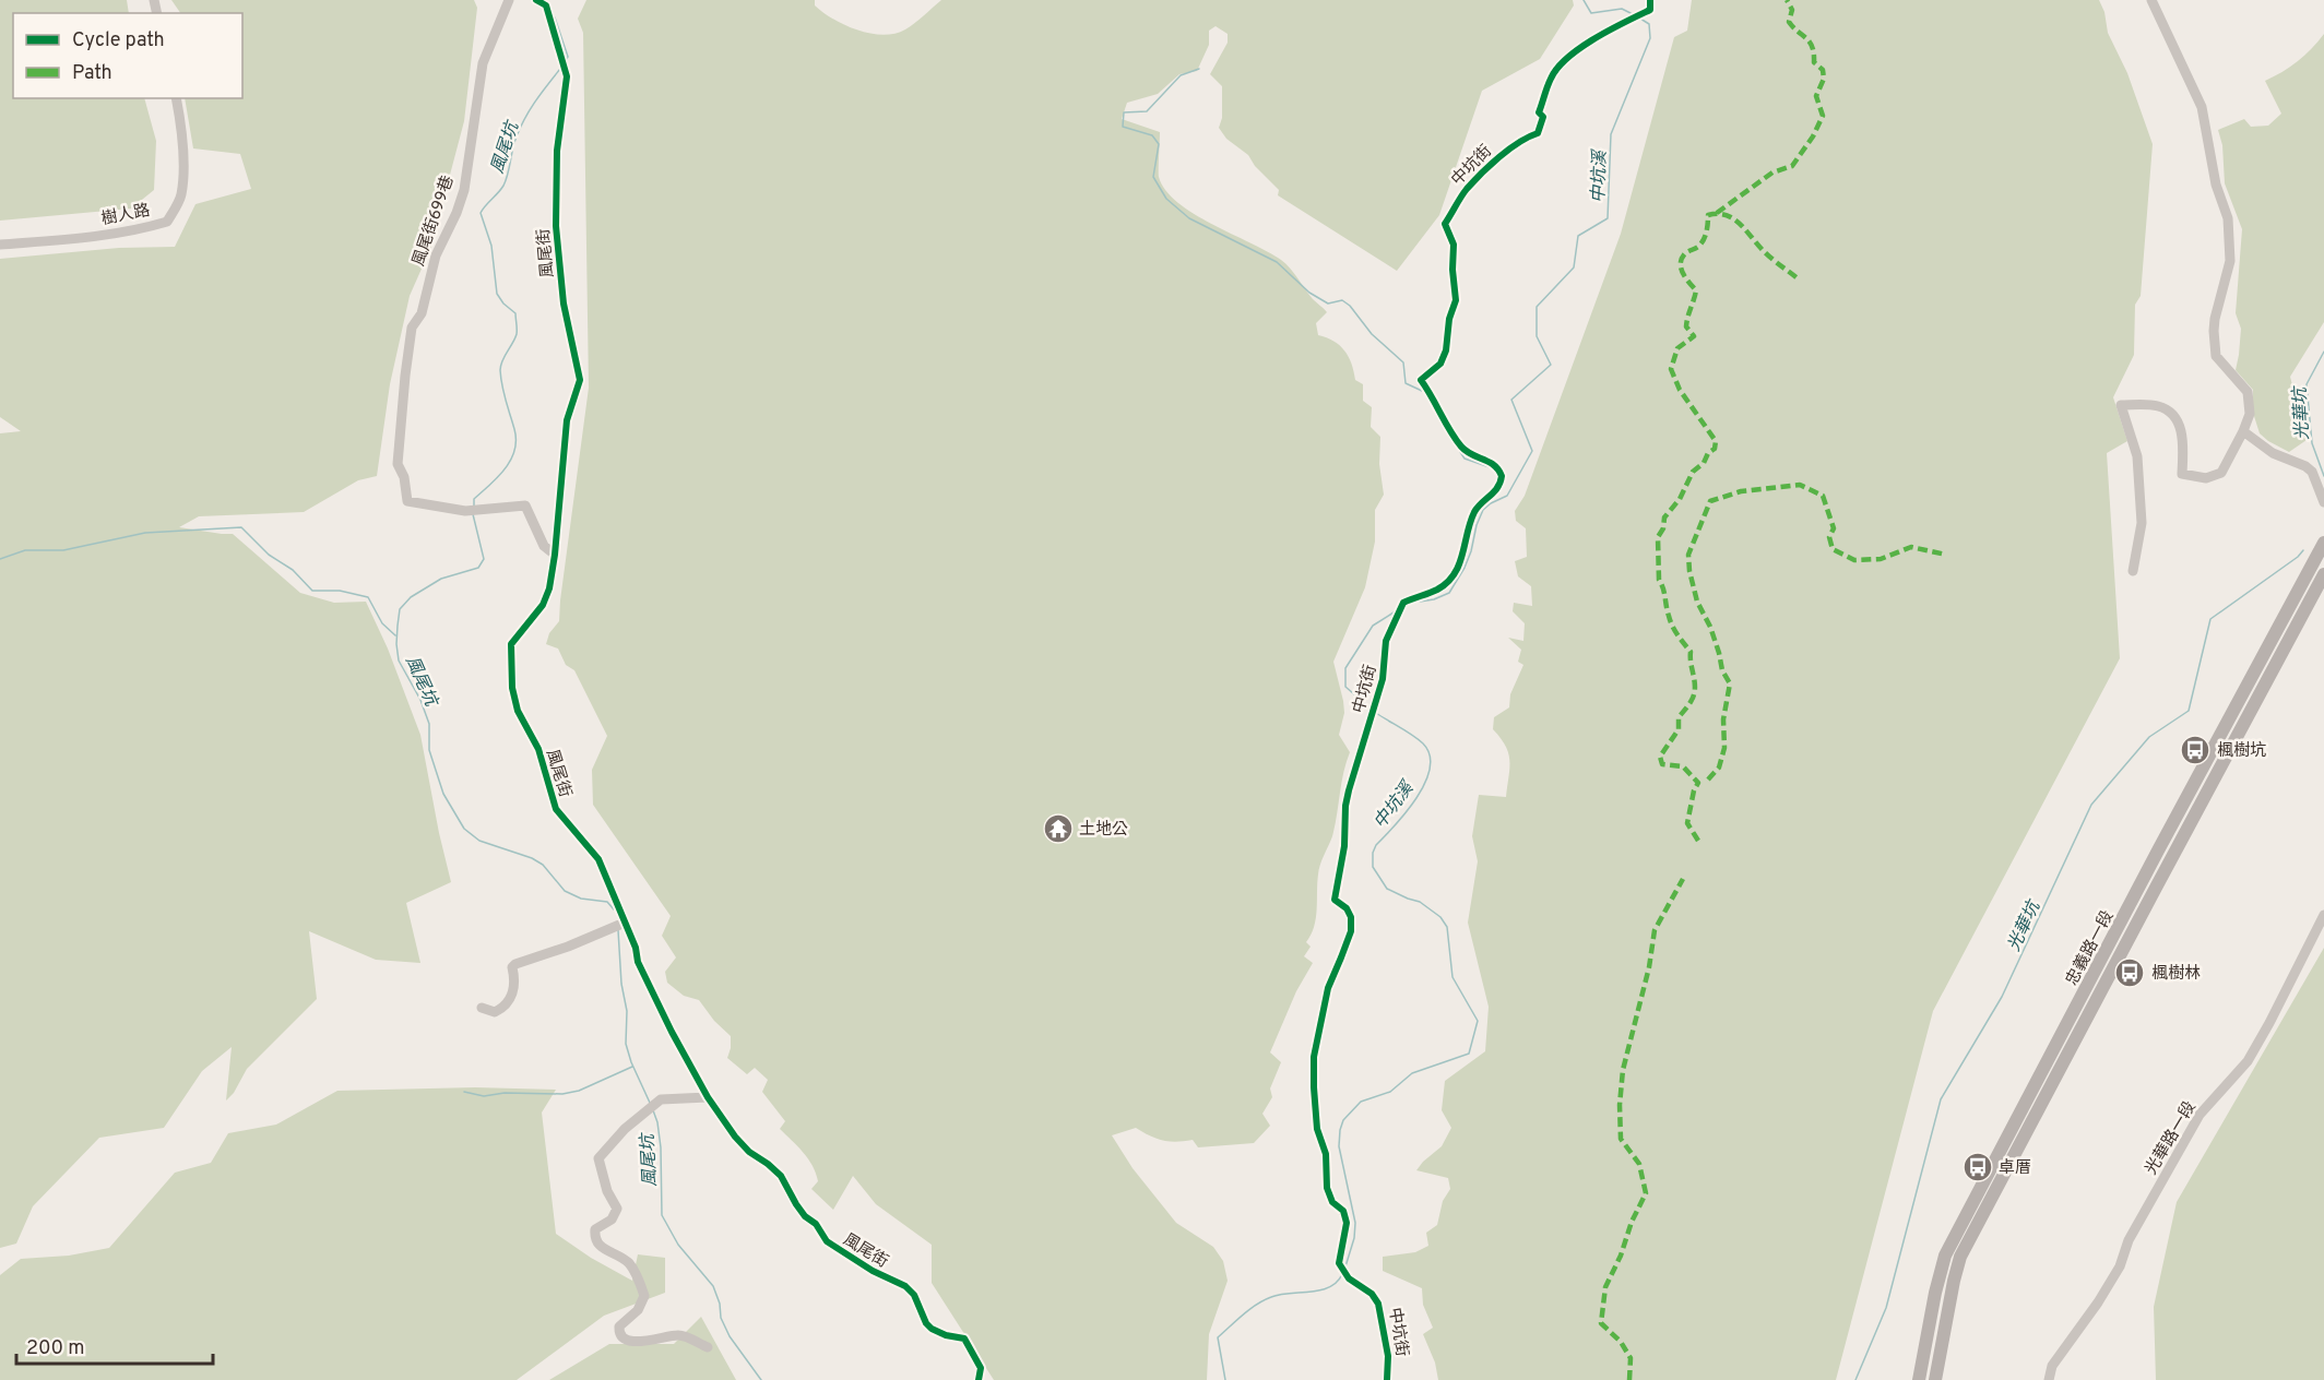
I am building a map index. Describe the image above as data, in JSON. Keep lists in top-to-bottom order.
{
  "streets": {
    "main road": ["忠義路一段"],
    "street": [
      "中坑街",
      "樹人路",
      "風尾街699巷",
      "風尾街",
      "光華路一段"
    ]
  },
  "crossings": [
    ["風尾街699巷", "風尾街"]
  ],
  "water": ["風尾坑", "中坑溪", "光華坑"],
  "places": {
    "bus stop": ["楓樹坑", "楓樹林", "卓厝"],
    "temple": ["土地公"]
  },
  "legend": ["Cycle path", "Path"],
  "scale_bar": "200 m"
}
